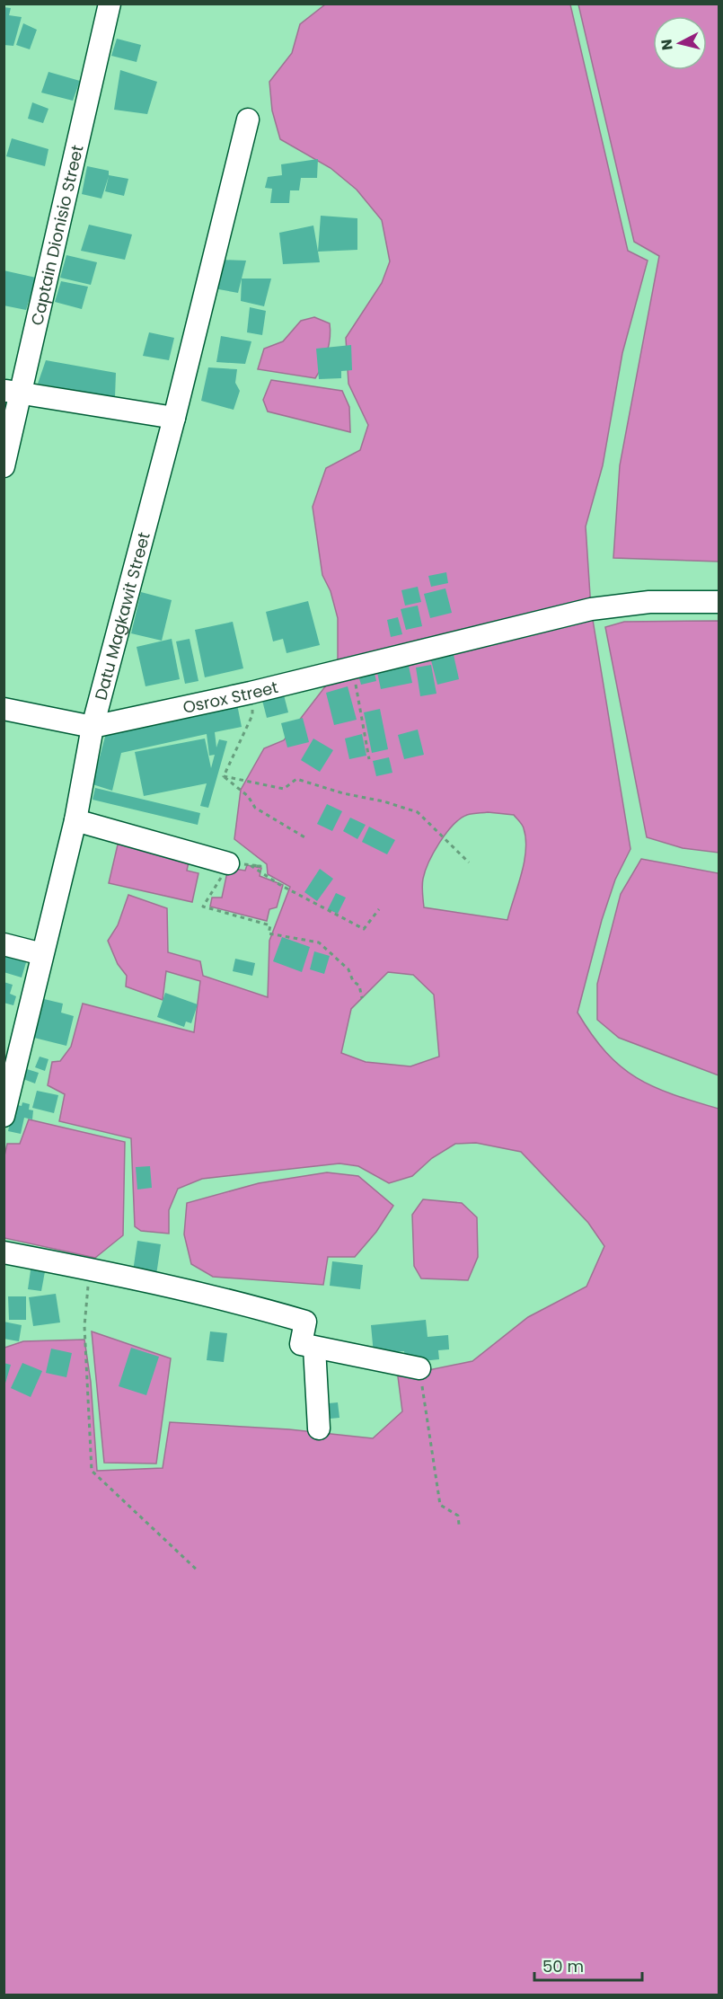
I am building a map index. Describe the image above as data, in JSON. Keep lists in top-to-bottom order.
{
  "streets": {
    "street": ["Captain Dionisio Street", "Datu Magkawit Street", "Osrox Street"]
  },
  "crossings": [
    ["Datu Magkawit Street", "Osrox Street"]
  ],
  "scale_bar": "50 m",
  "north": "left"
}
